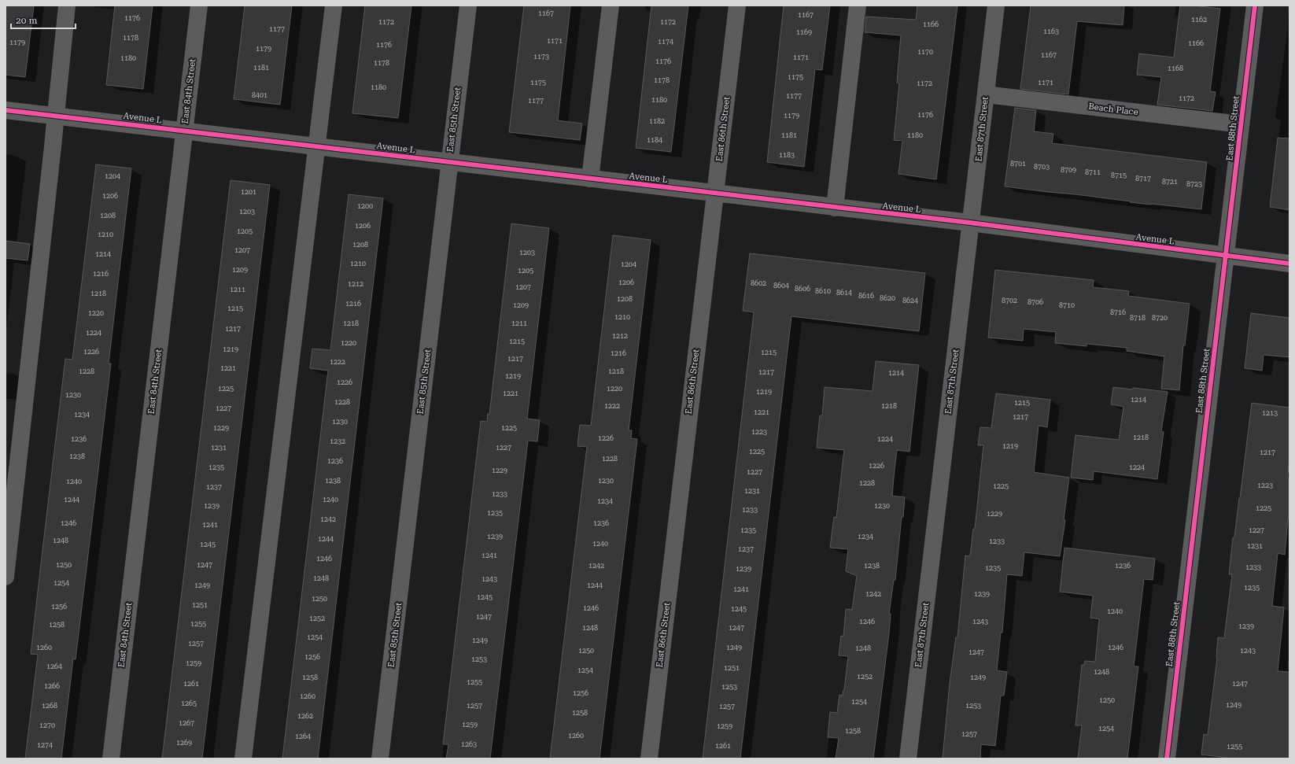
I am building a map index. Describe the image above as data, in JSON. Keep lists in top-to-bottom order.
{
  "streets": {
    "street": [
      "East 84th Street",
      "Beach Place",
      "Avenue L",
      "East 85th Street",
      "East 88th Street",
      "East 86th Street",
      "East 87th Street"
    ]
  },
  "crossings": [
    ["East 84th Street", "Avenue L"],
    ["Beach Place", "East 88th Street"],
    ["Beach Place", "East 87th Street"],
    ["Avenue L", "East 85th Street"],
    ["Avenue L", "East 88th Street"],
    ["Avenue L", "East 86th Street"],
    ["Avenue L", "East 87th Street"]
  ],
  "house_numbers": [
    "1167",
    "1167",
    "1176",
    "1162",
    "1172",
    "1172",
    "1166",
    "1177",
    "1163",
    "1169",
    "1178",
    "1171",
    "1174",
    "1179",
    "1166",
    "1176",
    "1179",
    "1170",
    "1167",
    "1173",
    "1171",
    "1180",
    "1176",
    "1178",
    "1181",
    "1168",
    "1175",
    "1178",
    "1175",
    "1171",
    "1172",
    "1180",
    "8401",
    "1177",
    "1172",
    "1180",
    "1177",
    "1176",
    "1179",
    "1182",
    "1181",
    "1180",
    "1184",
    "1183",
    "8701",
    "8703",
    "8709",
    "8711",
    "8715",
    "1204",
    "8717",
    "8721",
    "8723",
    "1201",
    "1206",
    "1200",
    "1203",
    "1208",
    "1206",
    "1205",
    "1210",
    "1208",
    "1207",
    "1203",
    "1214",
    "1210",
    "1204",
    "1209",
    "1205",
    "1216",
    "1206",
    "8602",
    "1212",
    "8604",
    "1207",
    "8606",
    "1211",
    "8610",
    "8614",
    "1218",
    "8616",
    "8620",
    "1208",
    "8624",
    "8702",
    "8706",
    "1216",
    "1209",
    "8710",
    "1215",
    "8716",
    "1220",
    "1210",
    "8718",
    "8720",
    "1218",
    "1211",
    "1217",
    "1224",
    "1212",
    "1215",
    "1220",
    "1219",
    "1226",
    "1215",
    "1216",
    "1217",
    "1222",
    "1221",
    "1228",
    "1218",
    "1217",
    "1214",
    "1219",
    "1226",
    "1225",
    "1220",
    "1219",
    "1221",
    "1230",
    "1214",
    "1228",
    "1215",
    "1222",
    "1218",
    "1227",
    "1221",
    "1213",
    "1234",
    "1217",
    "1230",
    "1229",
    "1225",
    "1223",
    "1218",
    "1226",
    "1236",
    "1224",
    "1232",
    "1219",
    "1231",
    "1227",
    "1225",
    "1217",
    "1238",
    "1228",
    "1236",
    "1226",
    "1235",
    "1224",
    "1229",
    "1227",
    "1238",
    "1230",
    "1240",
    "1228",
    "1223",
    "1225",
    "1237",
    "1231",
    "1233",
    "1244",
    "1240",
    "1234",
    "1239",
    "1230",
    "1225",
    "1233",
    "1235",
    "1229",
    "1242",
    "1246",
    "1236",
    "1241",
    "1235",
    "1227",
    "1239",
    "1234",
    "1244",
    "1248",
    "1233",
    "1240",
    "1245",
    "1231",
    "1237",
    "1241",
    "1246",
    "1250",
    "1247",
    "1242",
    "1238",
    "1236",
    "1233",
    "1235",
    "1239",
    "1248",
    "1243",
    "1254",
    "1249",
    "1244",
    "1235",
    "1241",
    "1242",
    "1239",
    "1245",
    "1250",
    "1251",
    "1256",
    "1246",
    "1245",
    "1240",
    "1247",
    "1252",
    "1246",
    "1243",
    "1255",
    "1258",
    "1239",
    "1248",
    "1247",
    "1254",
    "1249",
    "1257",
    "1260",
    "1249",
    "1246",
    "1248",
    "1250",
    "1243",
    "1247",
    "1256",
    "1253",
    "1259",
    "1264",
    "1251",
    "1254",
    "1248",
    "1252",
    "1258",
    "1249",
    "1255",
    "1261",
    "1247",
    "1266",
    "1253",
    "1256",
    "1260",
    "1250",
    "1254",
    "1265",
    "1249",
    "1268",
    "1257",
    "1253",
    "1257",
    "1258",
    "1262",
    "1267",
    "1259",
    "1270",
    "1259",
    "1254",
    "1258",
    "1257",
    "1260",
    "1264",
    "1269",
    "1263",
    "1274",
    "1261",
    "1255"
  ],
  "scale_bar": "20 m"
}
